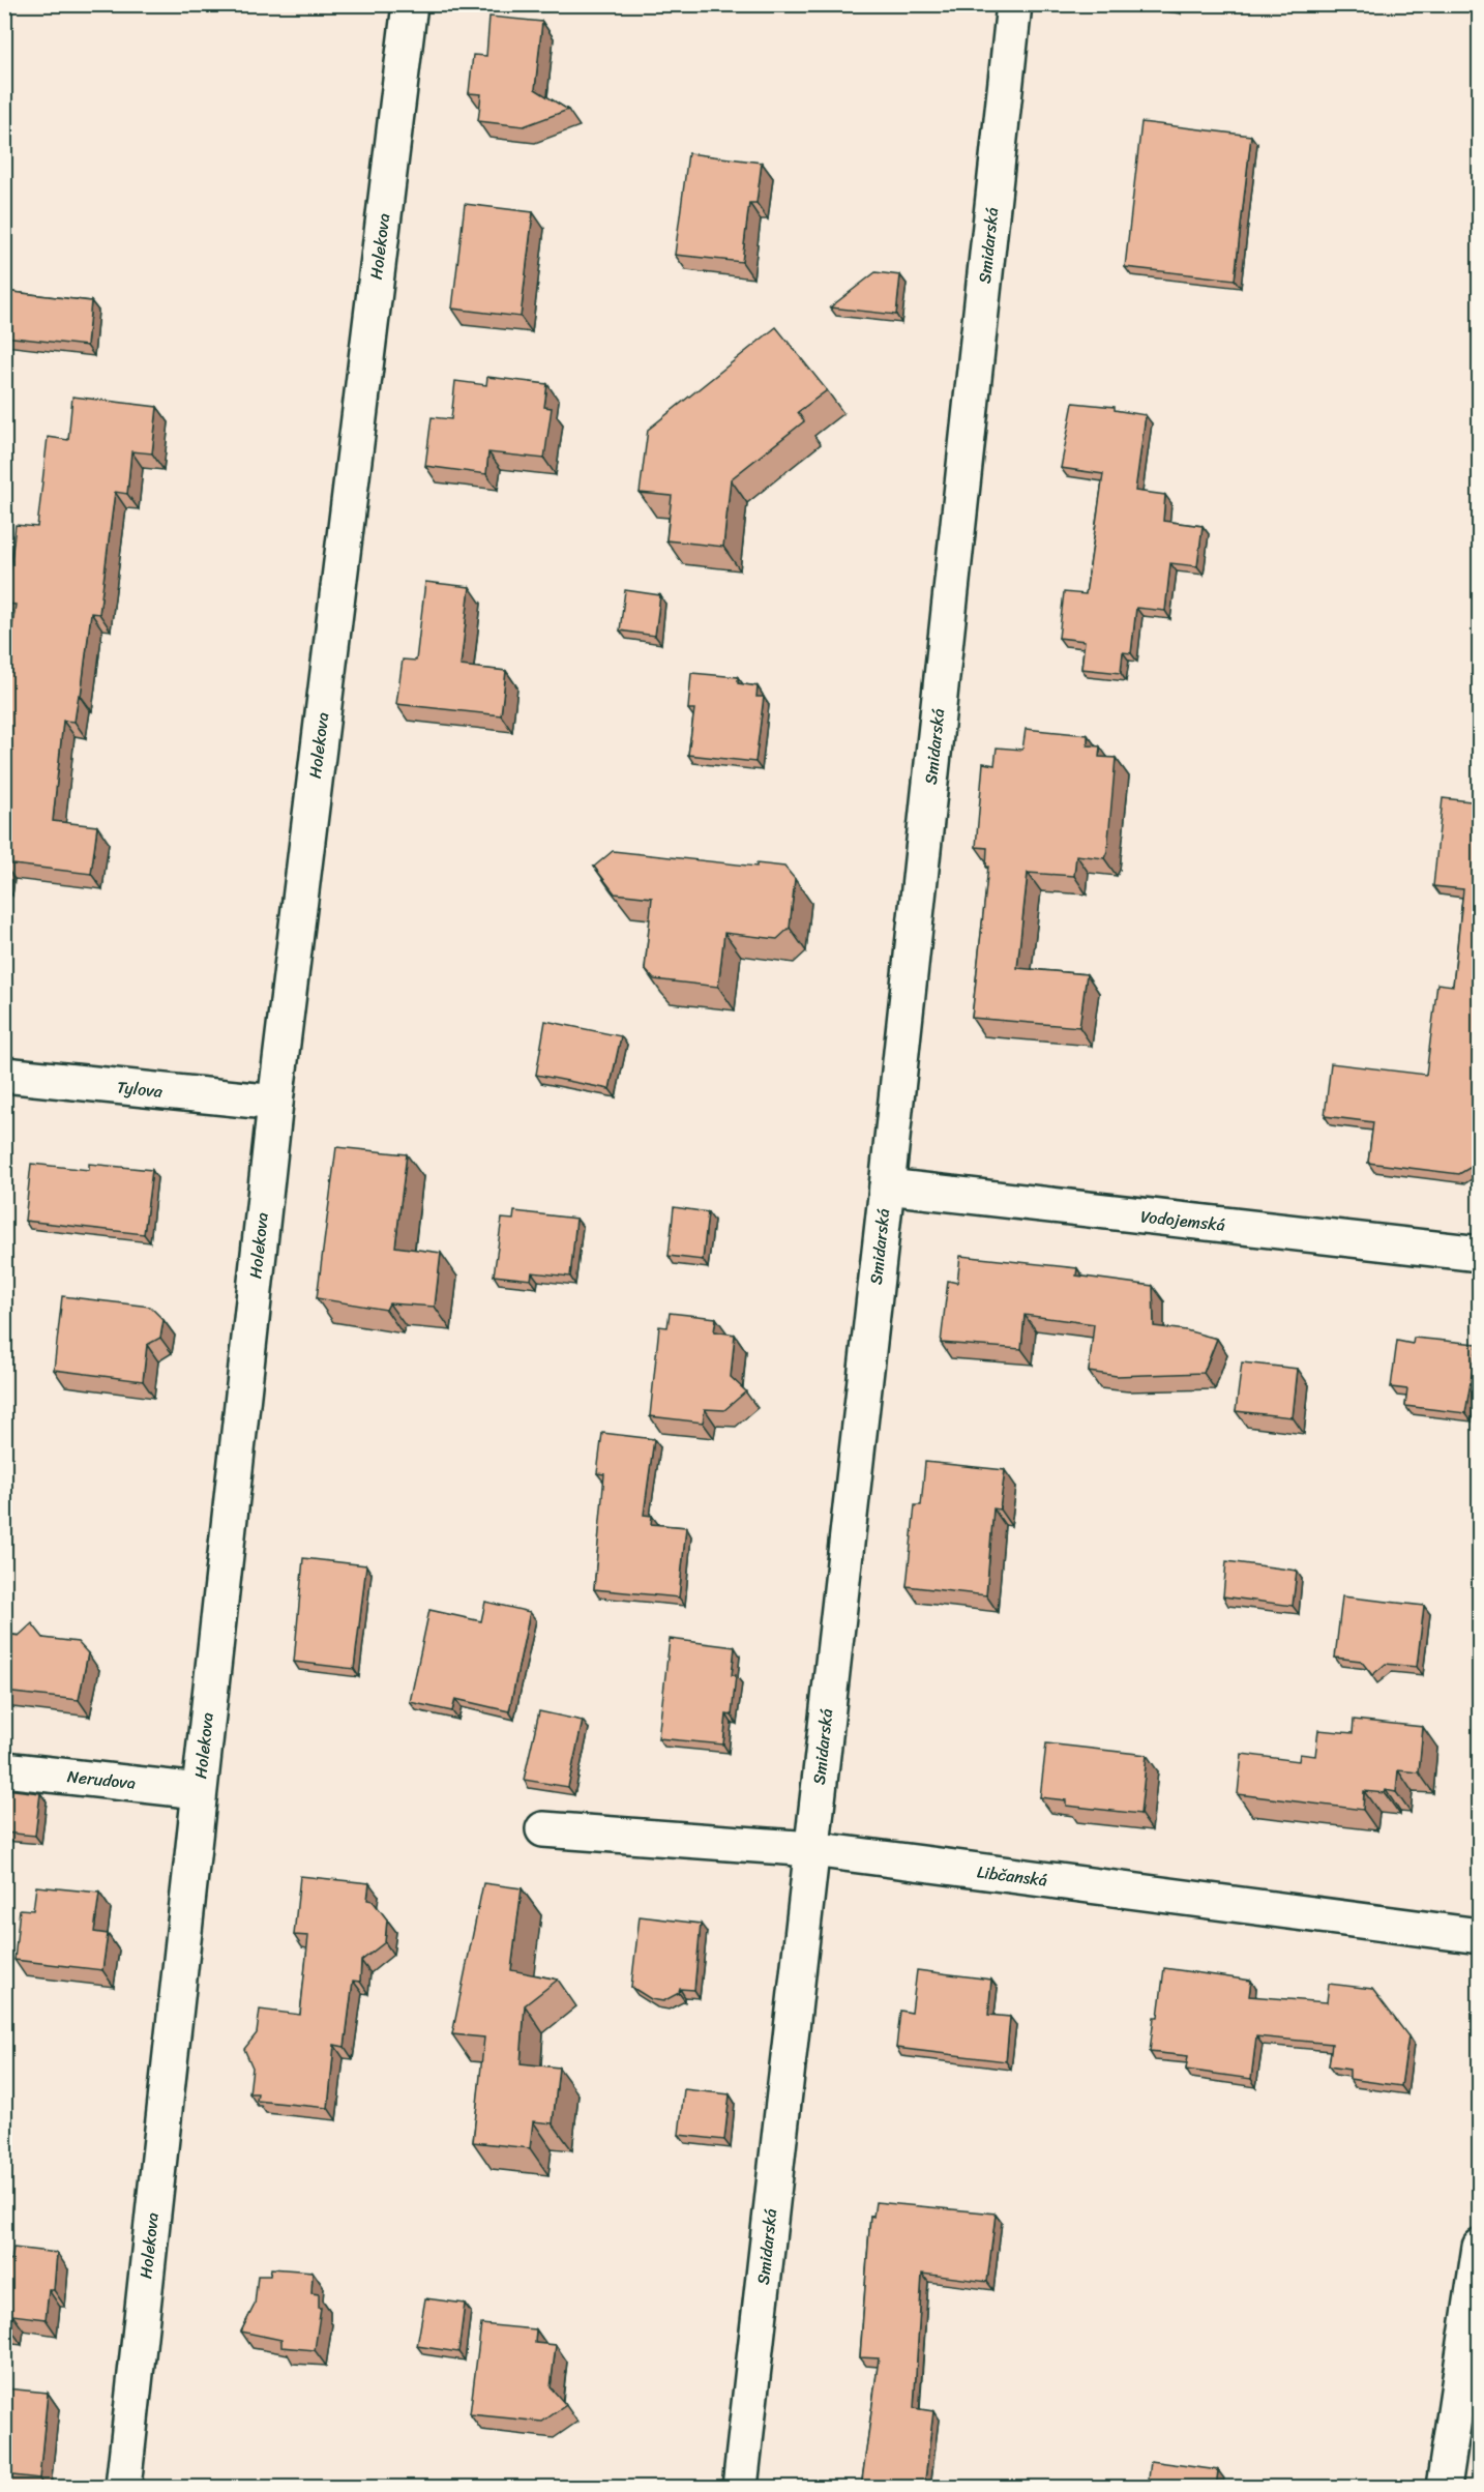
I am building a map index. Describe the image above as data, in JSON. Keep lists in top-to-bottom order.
{
  "streets": {
    "street": [
      "Smidarská",
      "Holekova",
      "Tylova",
      "Vodojemská",
      "Nerudova",
      "Libčanská"
    ]
  },
  "crossings": [
    ["Smidarská", "Vodojemská"],
    ["Smidarská", "Libčanská"],
    ["Holekova", "Tylova"],
    ["Holekova", "Nerudova"]
  ]
}
